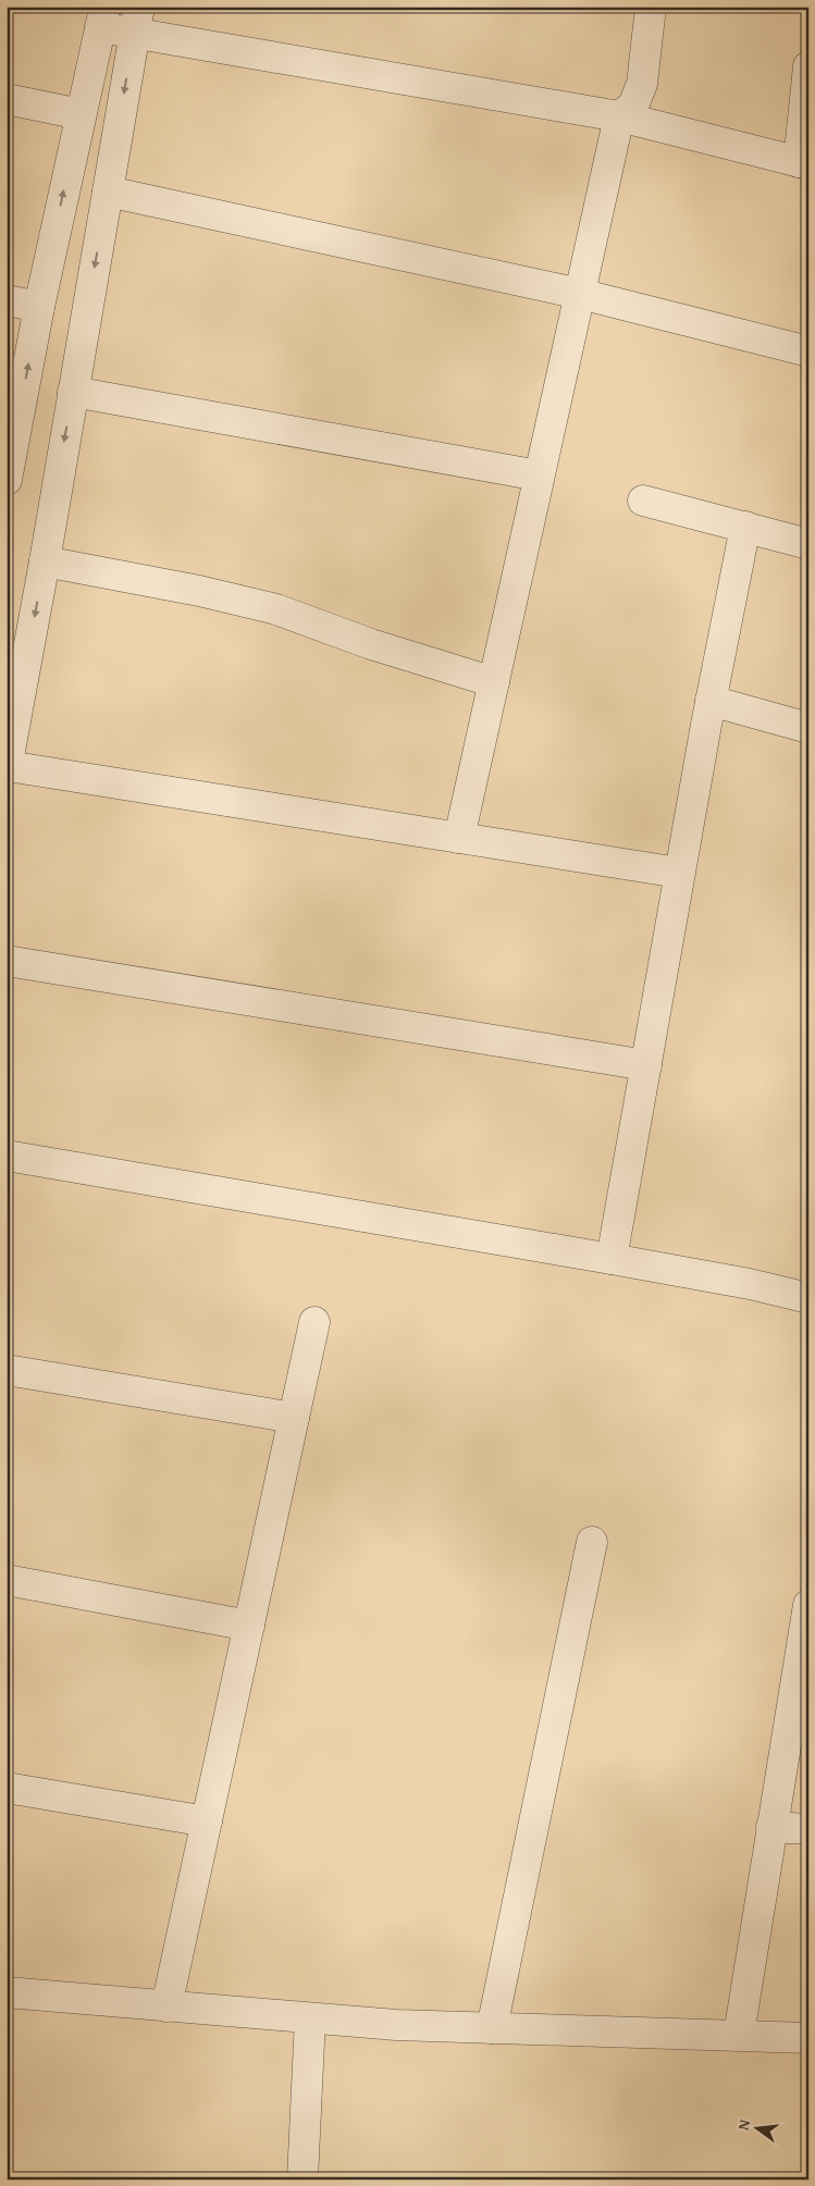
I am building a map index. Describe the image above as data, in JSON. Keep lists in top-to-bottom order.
{
  "north": "left"
}
